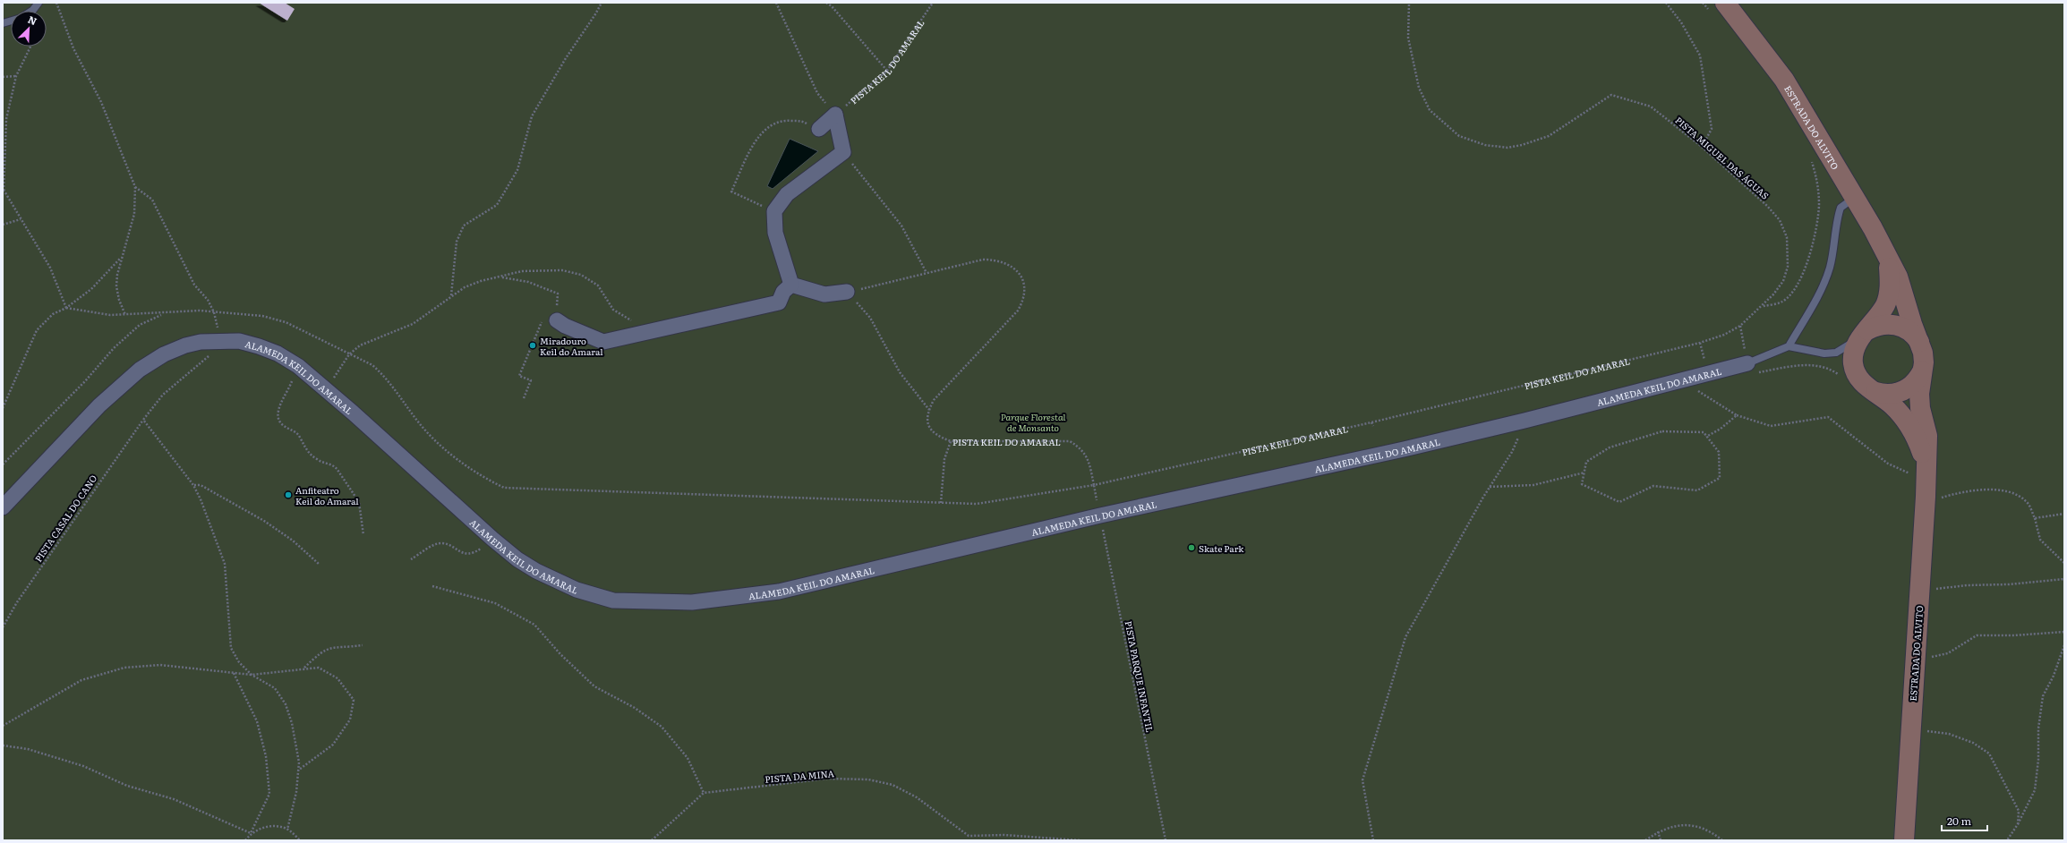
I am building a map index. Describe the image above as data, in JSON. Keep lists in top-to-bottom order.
{
  "streets": {
    "street": ["ESTRADA DO ALVITO", "ALAMEDA KEIL DO AMARAL"],
    "path": [
      "PISTA KEIL DO AMARAL",
      "PISTA MIGUEL DAS ÁGUAS",
      "PISTA CASAL DO CANO",
      "PISTA PARQUE INFANTIL",
      "PISTA DA MINA"
    ]
  },
  "crossings": [
    ["PISTA KEIL DO AMARAL", "PISTA MIGUEL DAS ÁGUAS"],
    ["ALAMEDA KEIL DO AMARAL", "PISTA CASAL DO CANO"],
    ["ALAMEDA KEIL DO AMARAL", "PISTA PARQUE INFANTIL"]
  ],
  "parks": ["Parque Florestal de Monsanto"],
  "places": ["Miradouro Keil do Amaral", "Anfiteatro Keil do Amaral", "Skate Park"],
  "scale_bar": "20 m",
  "north": "top right"
}
